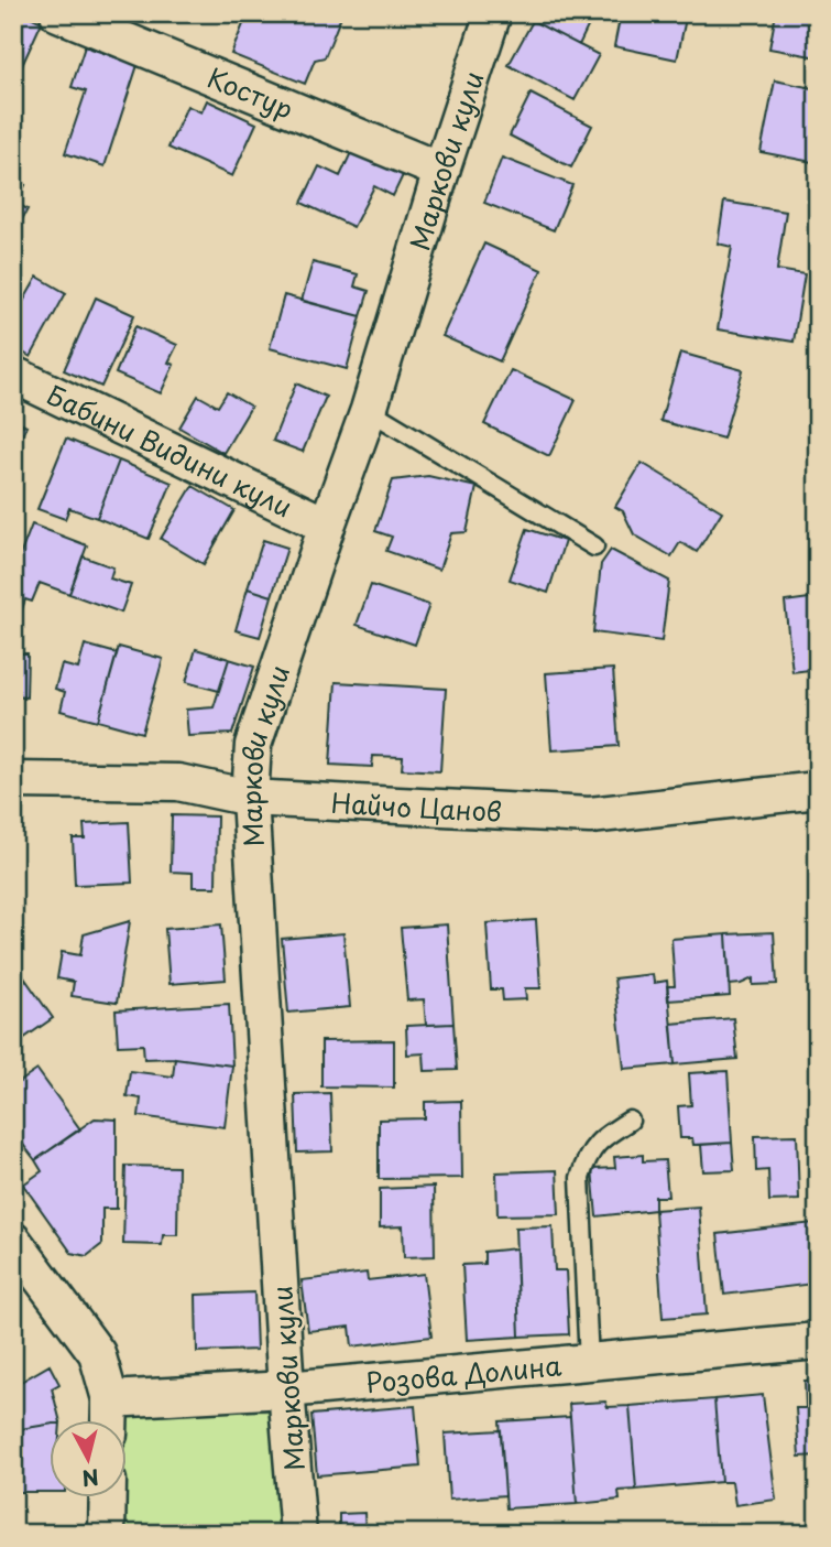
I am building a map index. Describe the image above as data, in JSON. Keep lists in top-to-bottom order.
{
  "streets": {
    "street": [
      "Костур",
      "Маркови кули",
      "Бабини Видини кули",
      "Найчо Цанов",
      "Розова Долина"
    ]
  },
  "crossings": [
    ["Костур", "Маркови кули"],
    ["Маркови кули", "Бабини Видини кули"],
    ["Маркови кули", "Найчо Цанов"],
    ["Маркови кули", "Розова Долина"]
  ],
  "north": "bottom"
}
